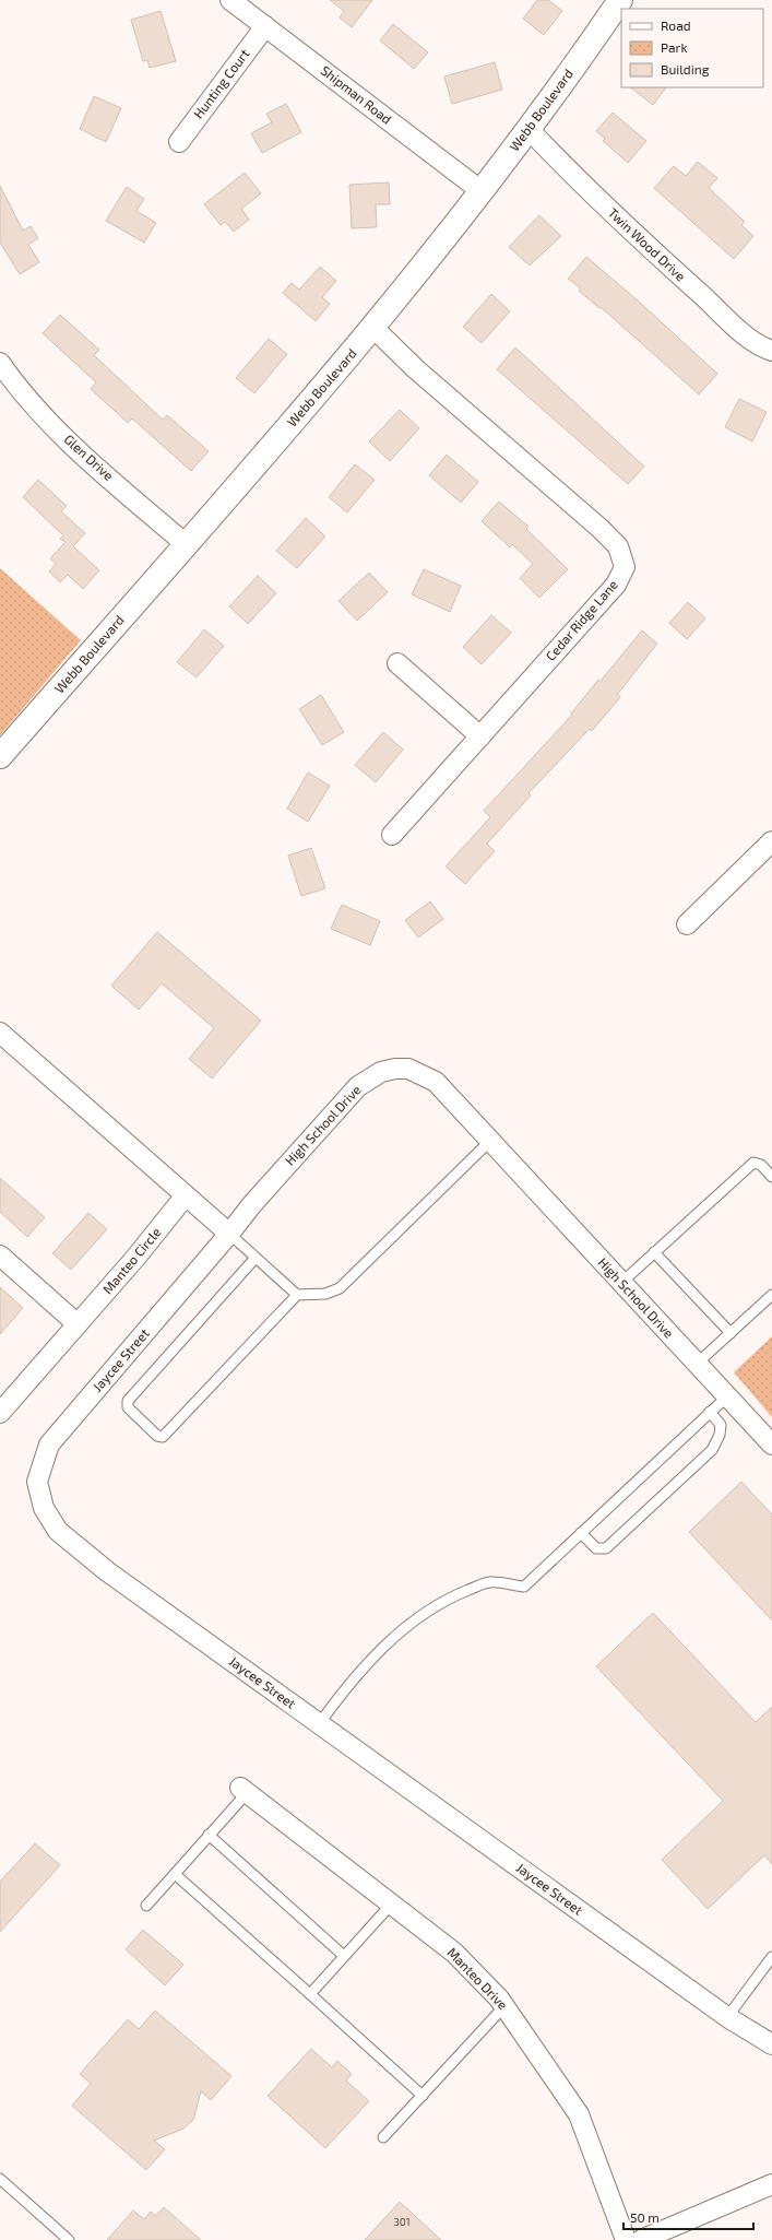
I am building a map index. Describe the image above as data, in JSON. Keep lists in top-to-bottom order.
{
  "streets": {
    "street": [
      "Hunting Court",
      "Shipman Road",
      "Webb Boulevard",
      "Twin Wood Drive",
      "Glen Drive",
      "Cedar Ridge Lane",
      "High School Drive",
      "Manteo Circle",
      "Jaycee Street",
      "Manteo Drive"
    ]
  },
  "crossings": [
    ["Hunting Court", "Shipman Road"],
    ["Shipman Road", "Webb Boulevard"],
    ["Webb Boulevard", "Twin Wood Drive"],
    ["Webb Boulevard", "Glen Drive"],
    ["Webb Boulevard", "Cedar Ridge Lane"],
    ["High School Drive", "Jaycee Street"]
  ],
  "house_numbers": ["301"],
  "legend": ["Road", "Park", "Building"],
  "scale_bar": "50 m"
}
